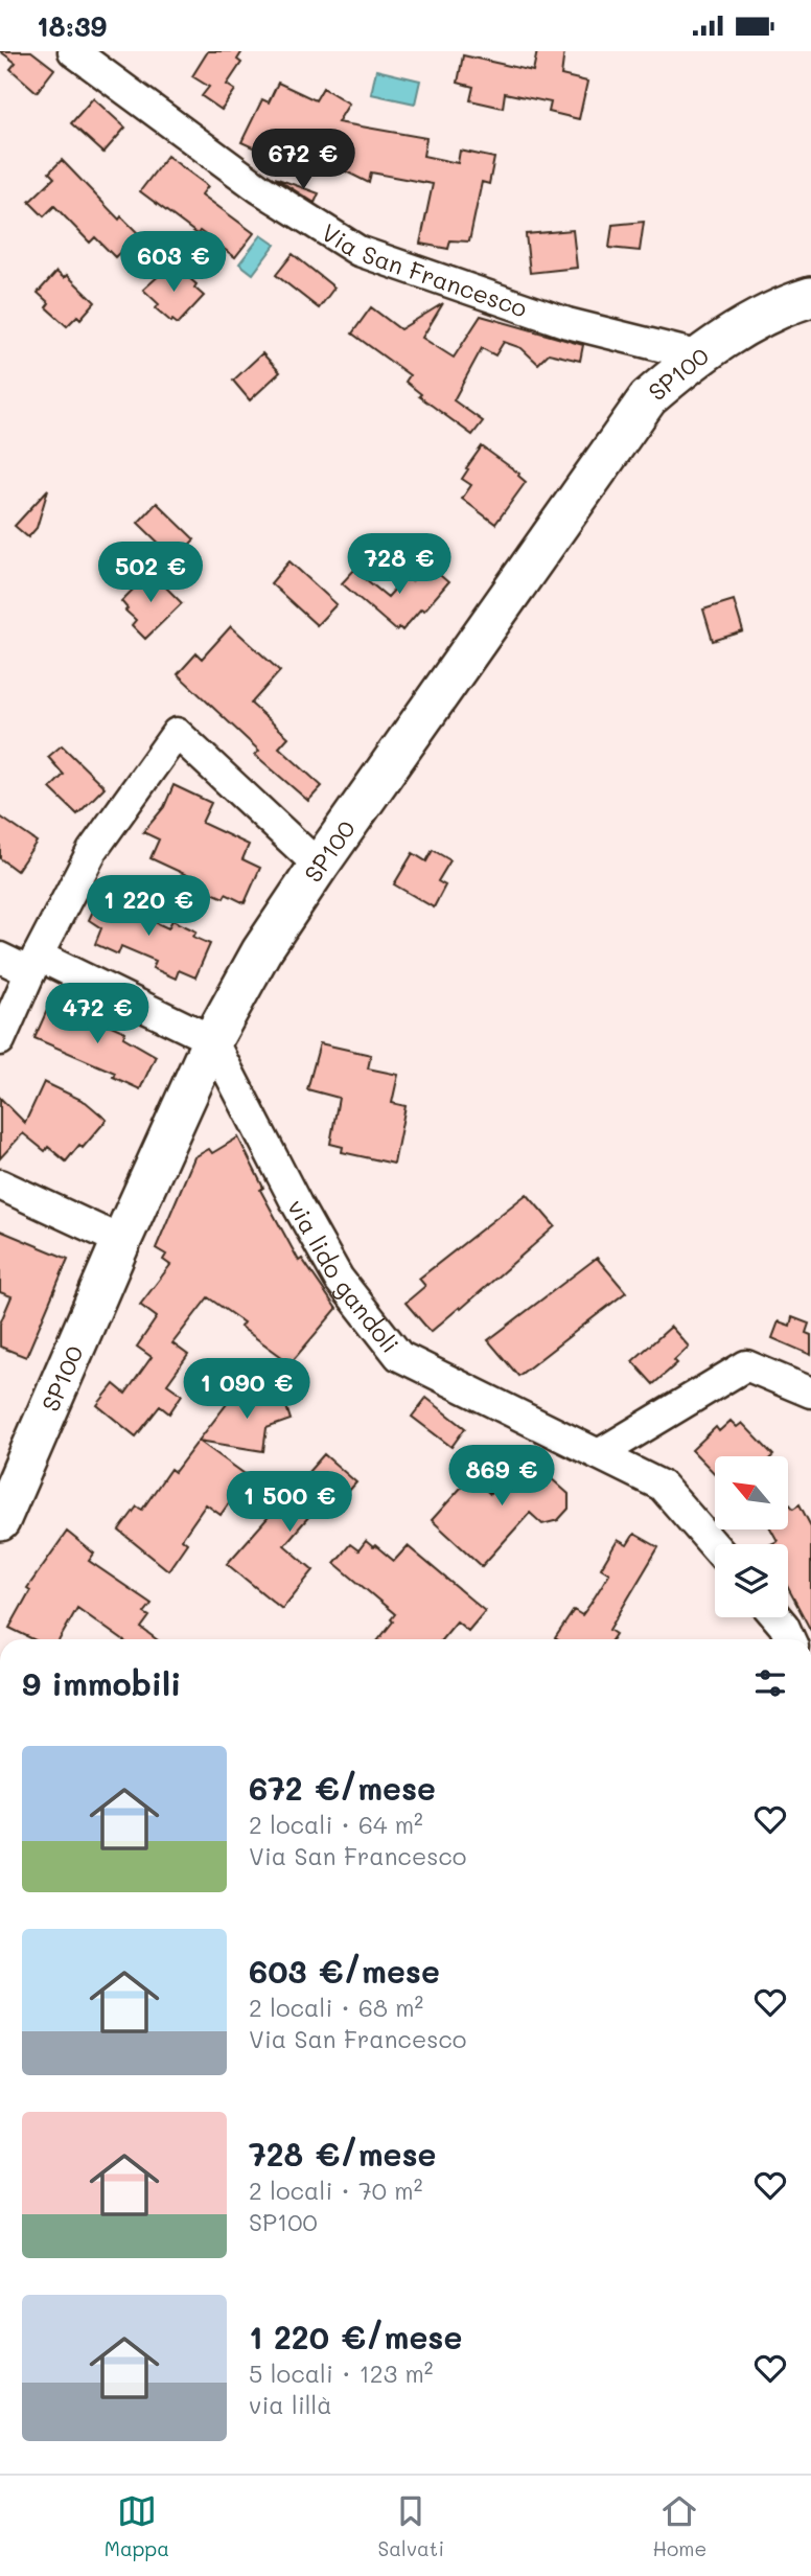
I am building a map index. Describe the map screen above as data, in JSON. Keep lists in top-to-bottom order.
{
  "streets": {
    "main road": ["SP100"],
    "street": ["Via San Francesco", "via lido gandoli"]
  },
  "crossings": [
    ["Via San Francesco", "SP100"],
    ["SP100", "via lido gandoli"]
  ],
  "north": "top left",
  "page": {
    "status": "18:39",
    "price": [
      "672 €",
      "603 €",
      "728 €",
      "502 €",
      "1 220 €",
      "472 €",
      "1 090 €",
      "869 €",
      "1 500 €"
    ],
    "heading": "9 immobili",
    "list": [
      {
        "name": "672 €/mese",
        "note": "2 locali · 64 m² · Via San Francesco"
      },
      {
        "name": "603 €/mese",
        "note": "2 locali · 68 m² · Via San Francesco"
      },
      {
        "name": "728 €/mese",
        "note": "2 locali · 70 m² · SP100"
      },
      {
        "name": "1 220 €/mese",
        "note": "5 locali · 123 m² · via lillà"
      }
    ],
    "tabs": ["Mappa", "Salvati", "Home"]
  }
}
